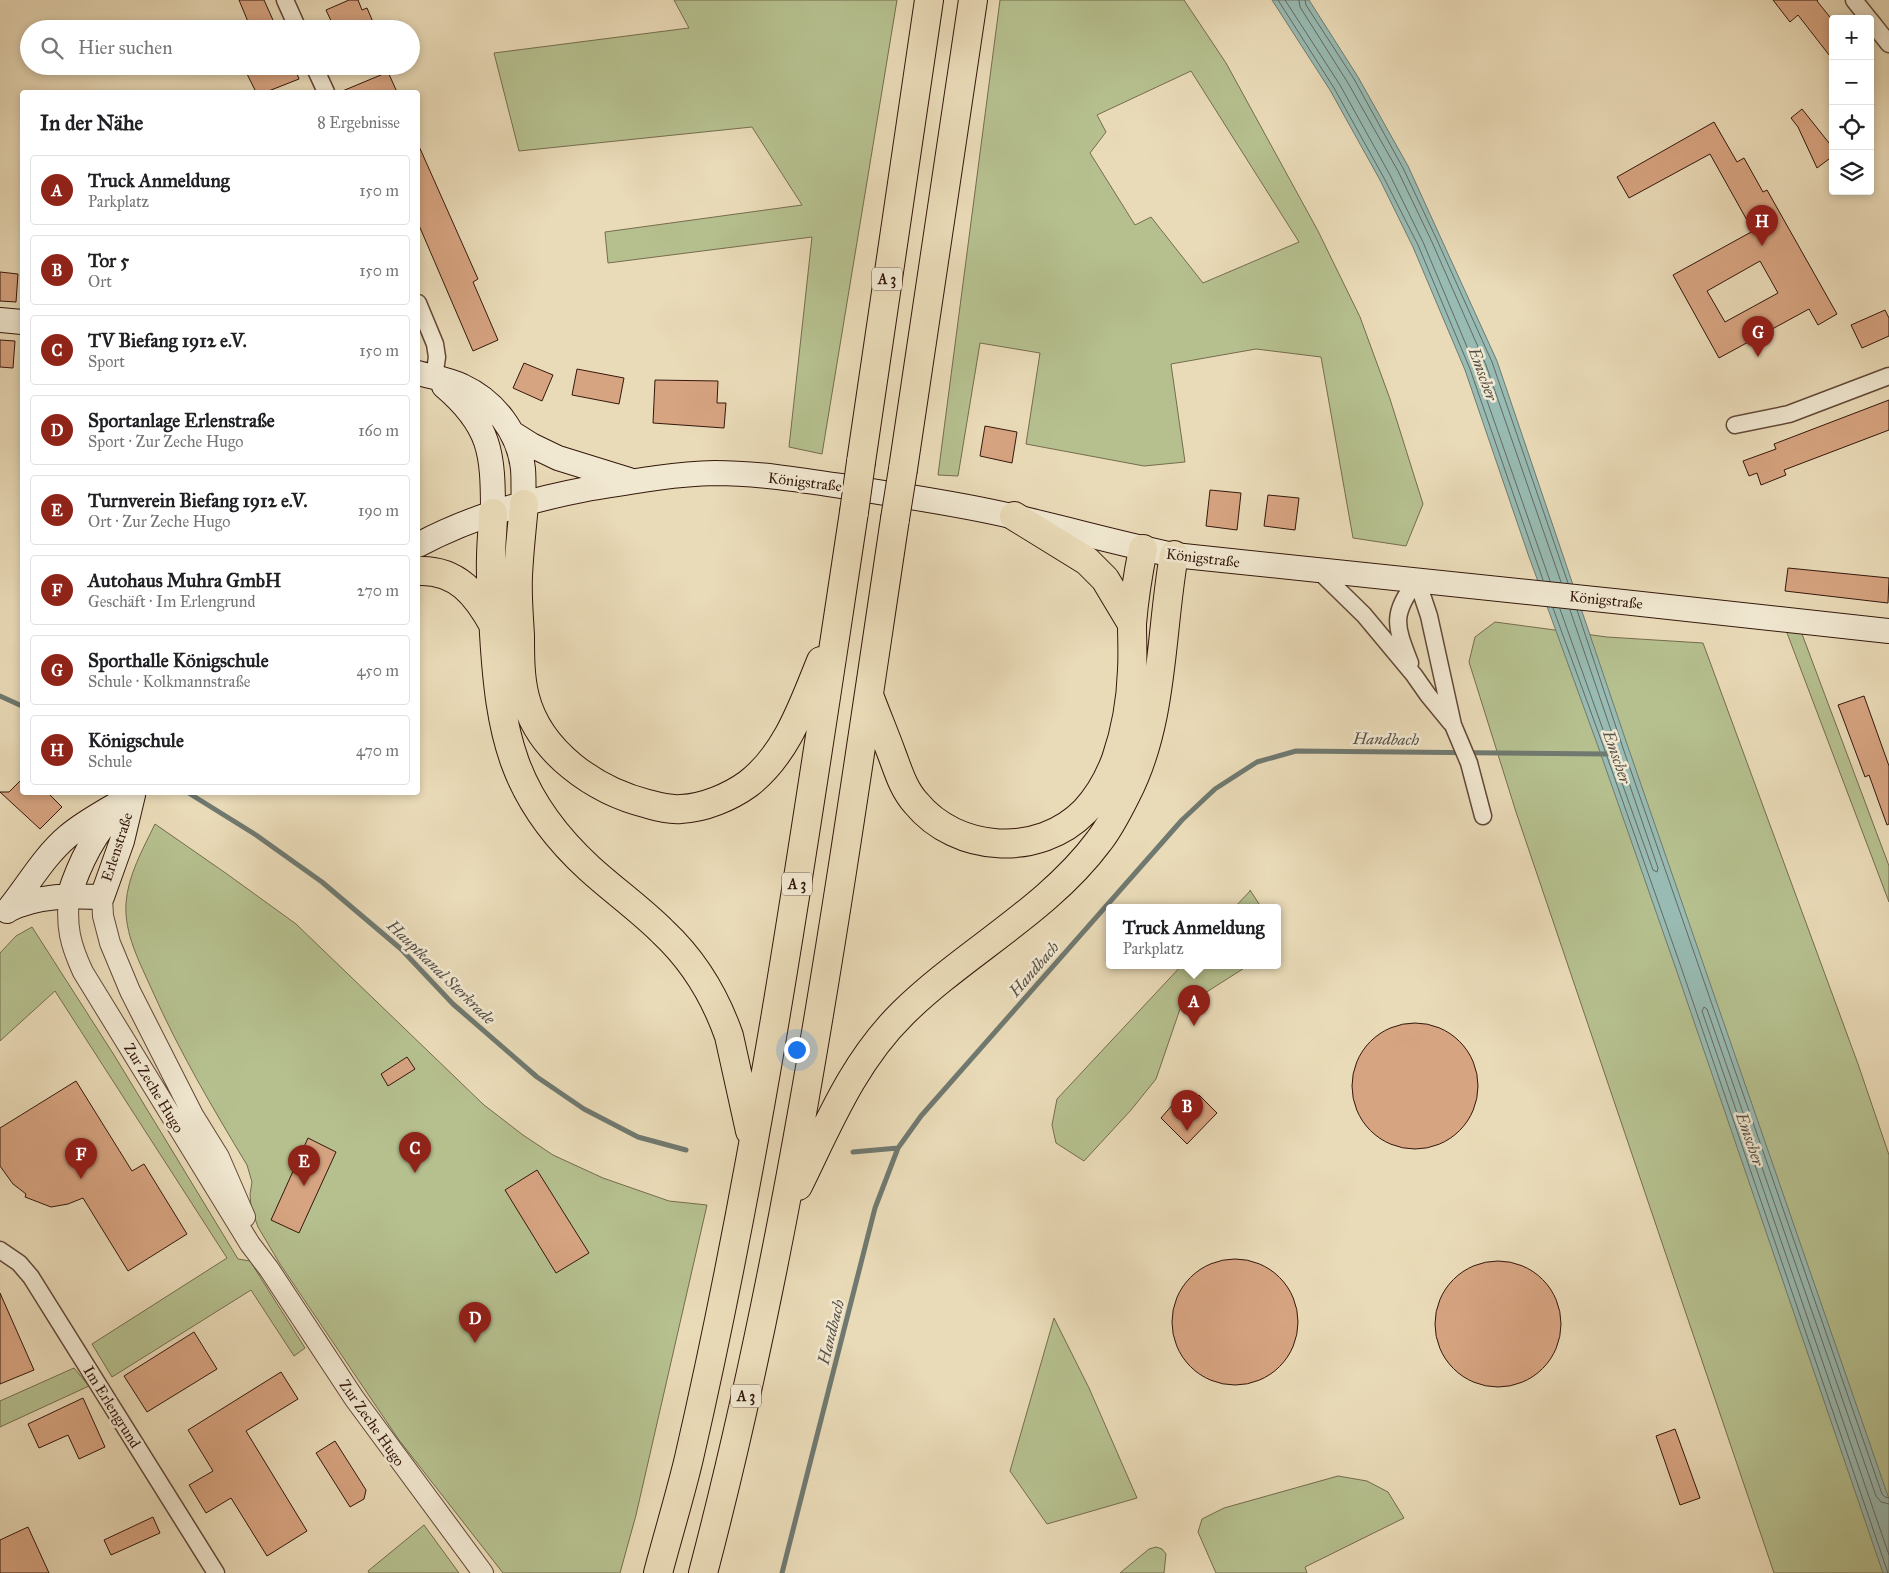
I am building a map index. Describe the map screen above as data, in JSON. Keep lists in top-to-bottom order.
{
  "streets": {
    "highway": ["A 3"],
    "main road": ["Königstraße", "Erlenstraße"],
    "street": ["Zur Zeche Hugo", "Im Erlengrund"]
  },
  "crossings": [
    ["Erlenstraße", "Zur Zeche Hugo"]
  ],
  "water": ["Emscher", "Handbach", "Hauptkanal Sterkrade"],
  "page": {
    "map_buttons": ["+", "−"],
    "search": "Hier suchen",
    "heading": ["In der Nähe", "8 Ergebnisse"],
    "list": [
      {
        "mark": "A",
        "name": "Truck Anmeldung",
        "note": "Parkplatz",
        "value": "150 m"
      },
      {
        "mark": "B",
        "name": "Tor 5",
        "note": "Ort",
        "value": "150 m"
      },
      {
        "mark": "C",
        "name": "TV Biefang 1912 e.V.",
        "note": "Sport",
        "value": "150 m"
      },
      {
        "mark": "D",
        "name": "Sportanlage Erlenstraße",
        "note": "Sport · Zur Zeche Hugo",
        "value": "160 m"
      },
      {
        "mark": "E",
        "name": "Turnverein Biefang 1912 e.V.",
        "note": "Ort · Zur Zeche Hugo",
        "value": "190 m"
      },
      {
        "mark": "F",
        "name": "Autohaus Muhra GmbH",
        "note": "Geschäft · Im Erlengrund",
        "value": "270 m"
      },
      {
        "mark": "G",
        "name": "Sporthalle Königschule",
        "note": "Schule · Kolkmannstraße",
        "value": "450 m"
      },
      {
        "mark": "H",
        "name": "Königschule",
        "note": "Schule",
        "value": "470 m"
      }
    ],
    "pins": [
      "H",
      "G",
      "A",
      "B",
      "C",
      "F",
      "E",
      "D"
    ],
    "popup": ["Truck Anmeldung", "Parkplatz"]
  }
}
